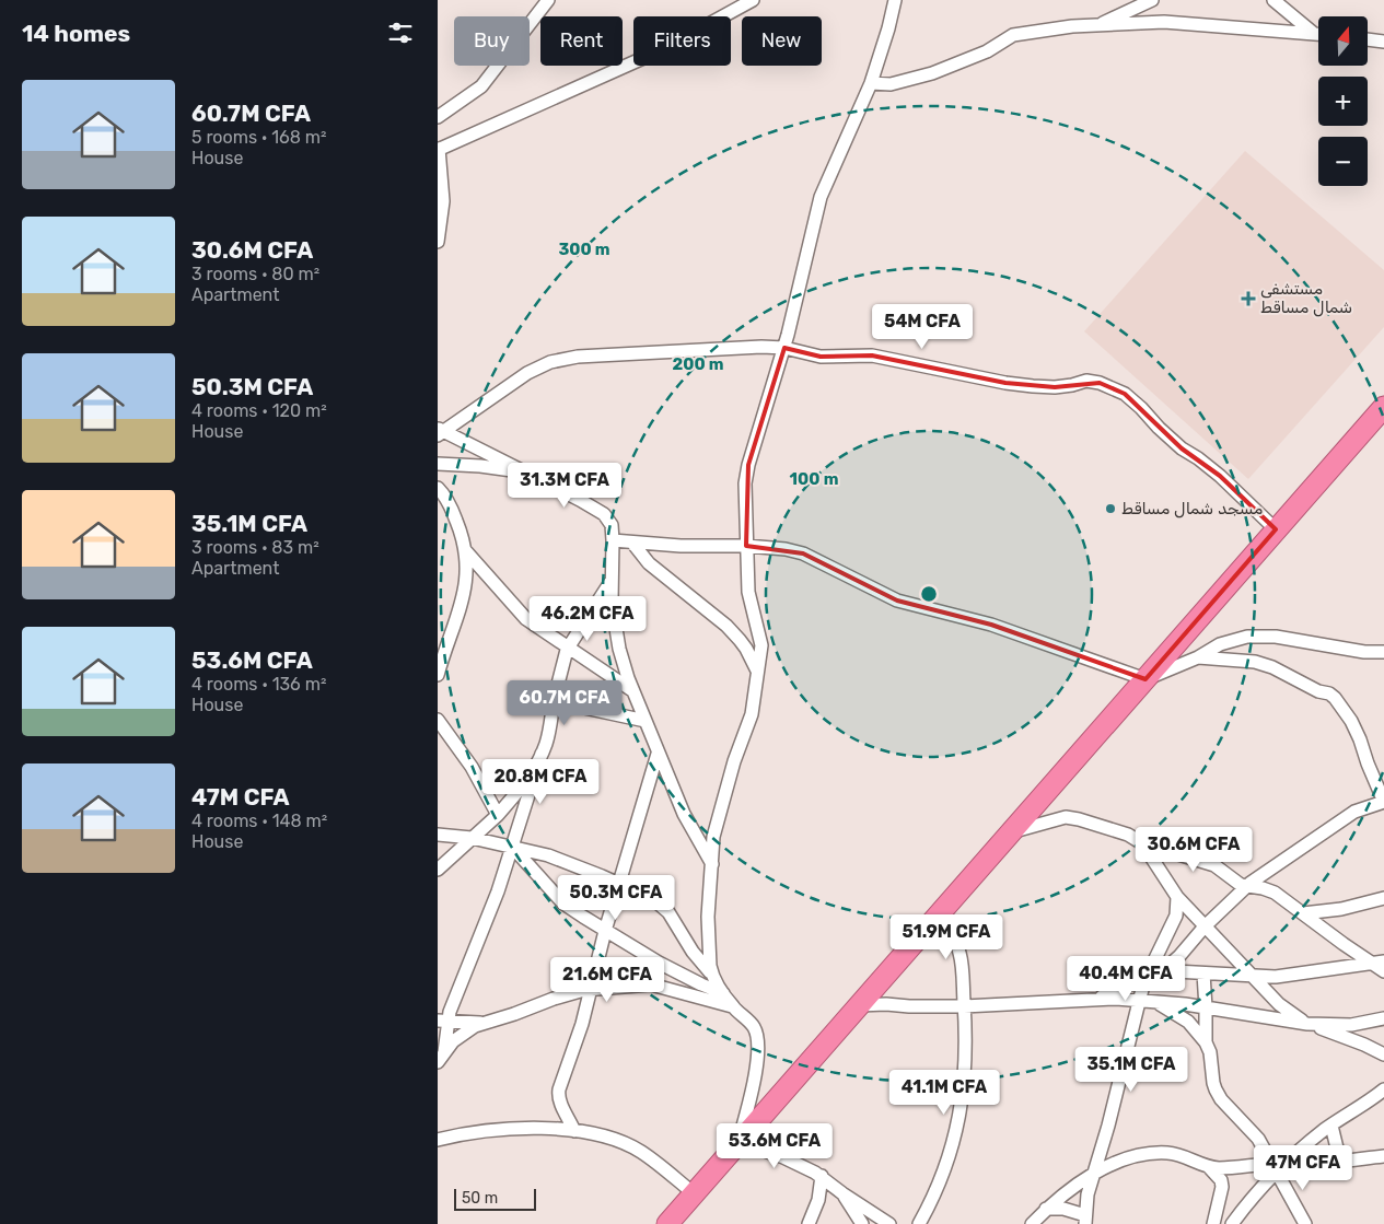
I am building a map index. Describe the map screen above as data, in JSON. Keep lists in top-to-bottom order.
{
  "places": {
    "health": ["مستشفى شمال مساقط"],
    "other": ["مسجد شمال مساقط"]
  },
  "scale_bar": "50 m",
  "north": "top",
  "page": {
    "heading": "14 homes",
    "map_buttons": ["+", "−"],
    "chip": [
      "Buy",
      "Rent",
      "Filters",
      "New"
    ],
    "list": [
      {
        "name": "60.7M CFA",
        "note": "5 rooms · 168 m² · House"
      },
      {
        "name": "30.6M CFA",
        "note": "3 rooms · 80 m² · Apartment"
      },
      {
        "name": "50.3M CFA",
        "note": "4 rooms · 120 m² · House"
      },
      {
        "name": "35.1M CFA",
        "note": "3 rooms · 83 m² · Apartment"
      },
      {
        "name": "53.6M CFA",
        "note": "4 rooms · 136 m² · House"
      },
      {
        "name": "47M CFA",
        "note": "4 rooms · 148 m² · House"
      }
    ],
    "price": [
      "54M CFA",
      "31.3M CFA",
      "46.2M CFA",
      "60.7M CFA",
      "20.8M CFA",
      "30.6M CFA",
      "50.3M CFA",
      "51.9M CFA",
      "40.4M CFA",
      "21.6M CFA",
      "35.1M CFA",
      "41.1M CFA",
      "53.6M CFA",
      "47M CFA"
    ],
    "scale": "50 m"
  },
  "rings": ["300 m", "200 m", "100 m"]
}
